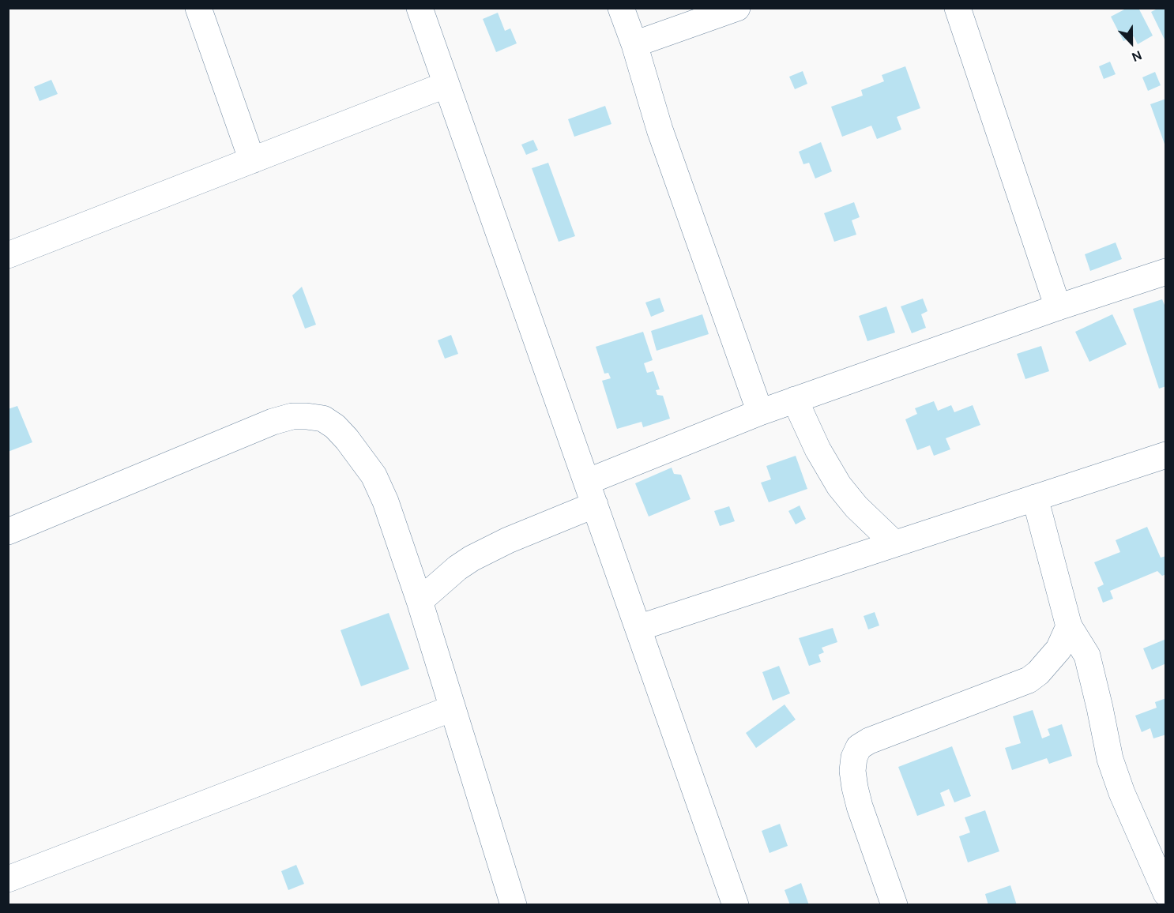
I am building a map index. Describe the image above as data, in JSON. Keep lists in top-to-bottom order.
{
  "north": "bottom"
}
